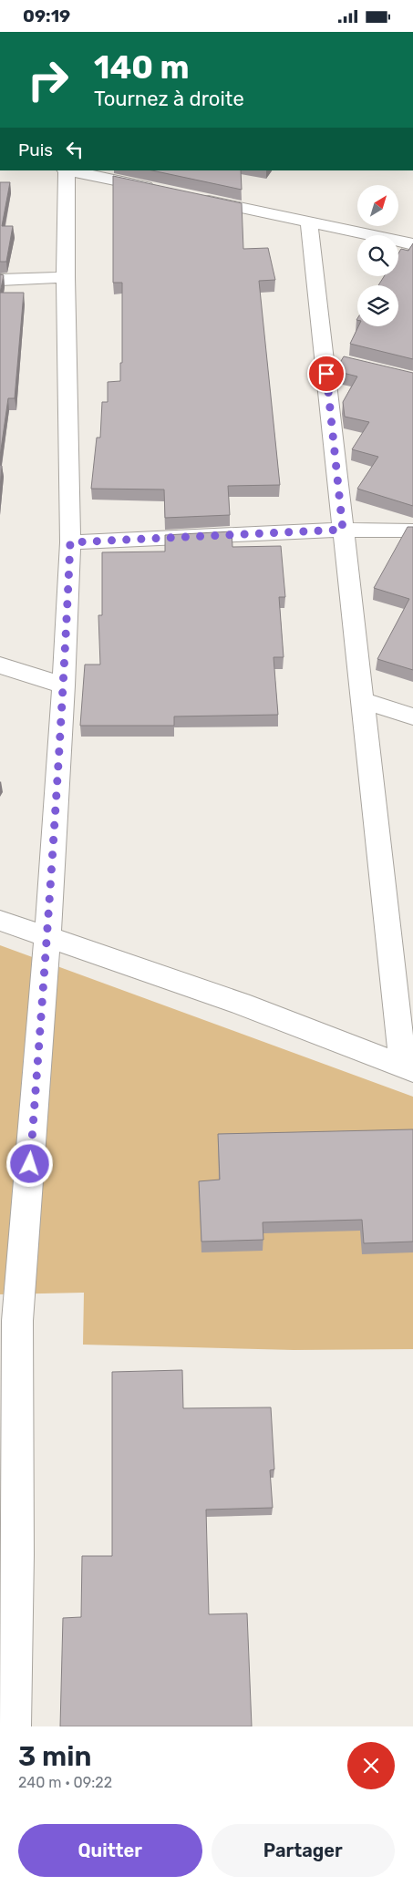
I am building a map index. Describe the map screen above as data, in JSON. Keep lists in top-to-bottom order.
{
  "north": "top right",
  "page": {
    "status": "09:19",
    "turn": ["140 m", "Tournez à droite"],
    "then": "Puis",
    "heading": ["3 min", "240 m · 09:22"],
    "buttons": ["Quitter", "Partager"]
  }
}
